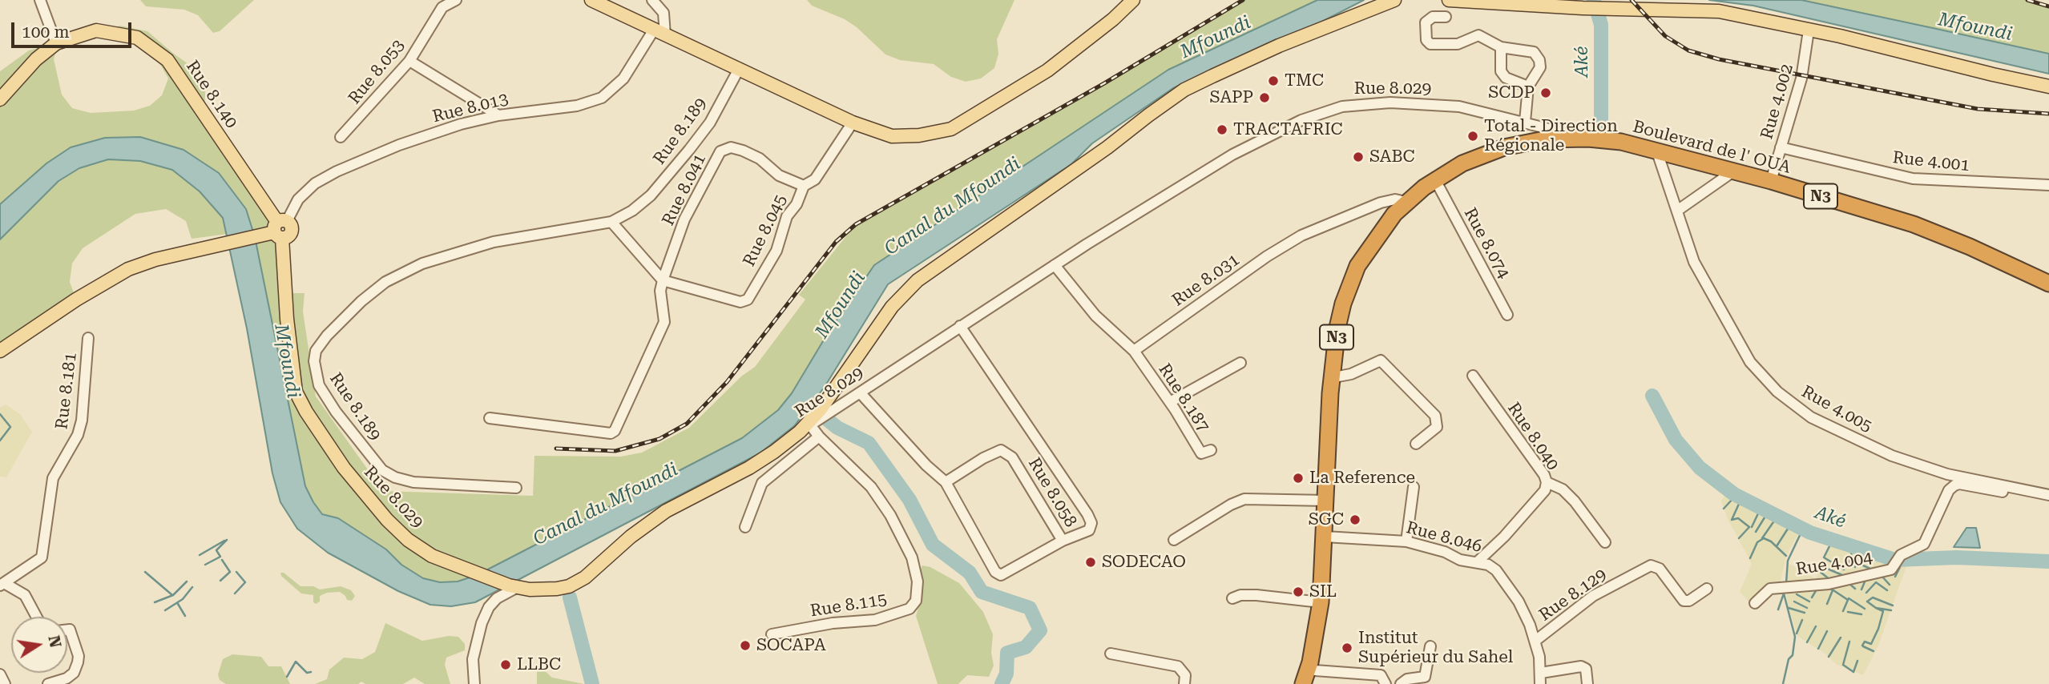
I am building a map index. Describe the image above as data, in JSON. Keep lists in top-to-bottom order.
{
  "streets": {
    "highway": ["Boulevard de l' OUA", "N3"],
    "main road": ["Rue 8.029", "Rue 8.140"],
    "street": [
      "Rue 8.053",
      "Rue 4.002",
      "Rue 8.013",
      "Rue 8.189",
      "Rue 4.001",
      "Rue 8.041",
      "Rue 8.045",
      "Rue 8.074",
      "Rue 8.031",
      "Rue 8.181",
      "Rue 8.187",
      "Rue 4.005",
      "Rue 8.040",
      "Rue 8.058",
      "Rue 8.046",
      "Rue 4.004",
      "Rue 8.129",
      "Rue 8.115"
    ]
  },
  "crossings": [
    ["Rue 8.029", "Rue 8.140"],
    ["Rue 8.029", "Rue 8.013"],
    ["Rue 8.029", "Boulevard de l' OUA"],
    ["Rue 8.029", "N3"],
    ["Rue 8.029", "Rue 8.058"],
    ["Rue 8.029", "Rue 8.115"],
    ["Rue 8.140", "Rue 8.013"],
    ["Rue 4.002", "Boulevard de l' OUA"],
    ["Rue 4.002", "Rue 4.001"],
    ["Boulevard de l' OUA", "N3"],
    ["Boulevard de l' OUA", "Rue 4.005"],
    ["Rue 8.041", "Rue 8.045"],
    ["N3", "Rue 8.074"],
    ["N3", "Rue 8.031"],
    ["N3", "Rue 8.046"],
    ["Rue 8.031", "Rue 8.187"],
    ["Rue 4.005", "Rue 4.004"],
    ["Rue 8.040", "Rue 8.046"],
    ["Rue 8.046", "Rue 8.129"]
  ],
  "water": ["Mfoundi", "Aké", "Canal du Mfoundi"],
  "places": [
    "TMC",
    "SCDP",
    "SAPP",
    "TRACTAFRIC",
    "Total - Direction Régionale",
    "SABC",
    "La Reference",
    "SGC",
    "SODECAO",
    "SIL",
    "SOCAPA",
    "Institut Supérieur du Sahel",
    "LLBC"
  ],
  "scale_bar": "100 m",
  "north": "right"
}
